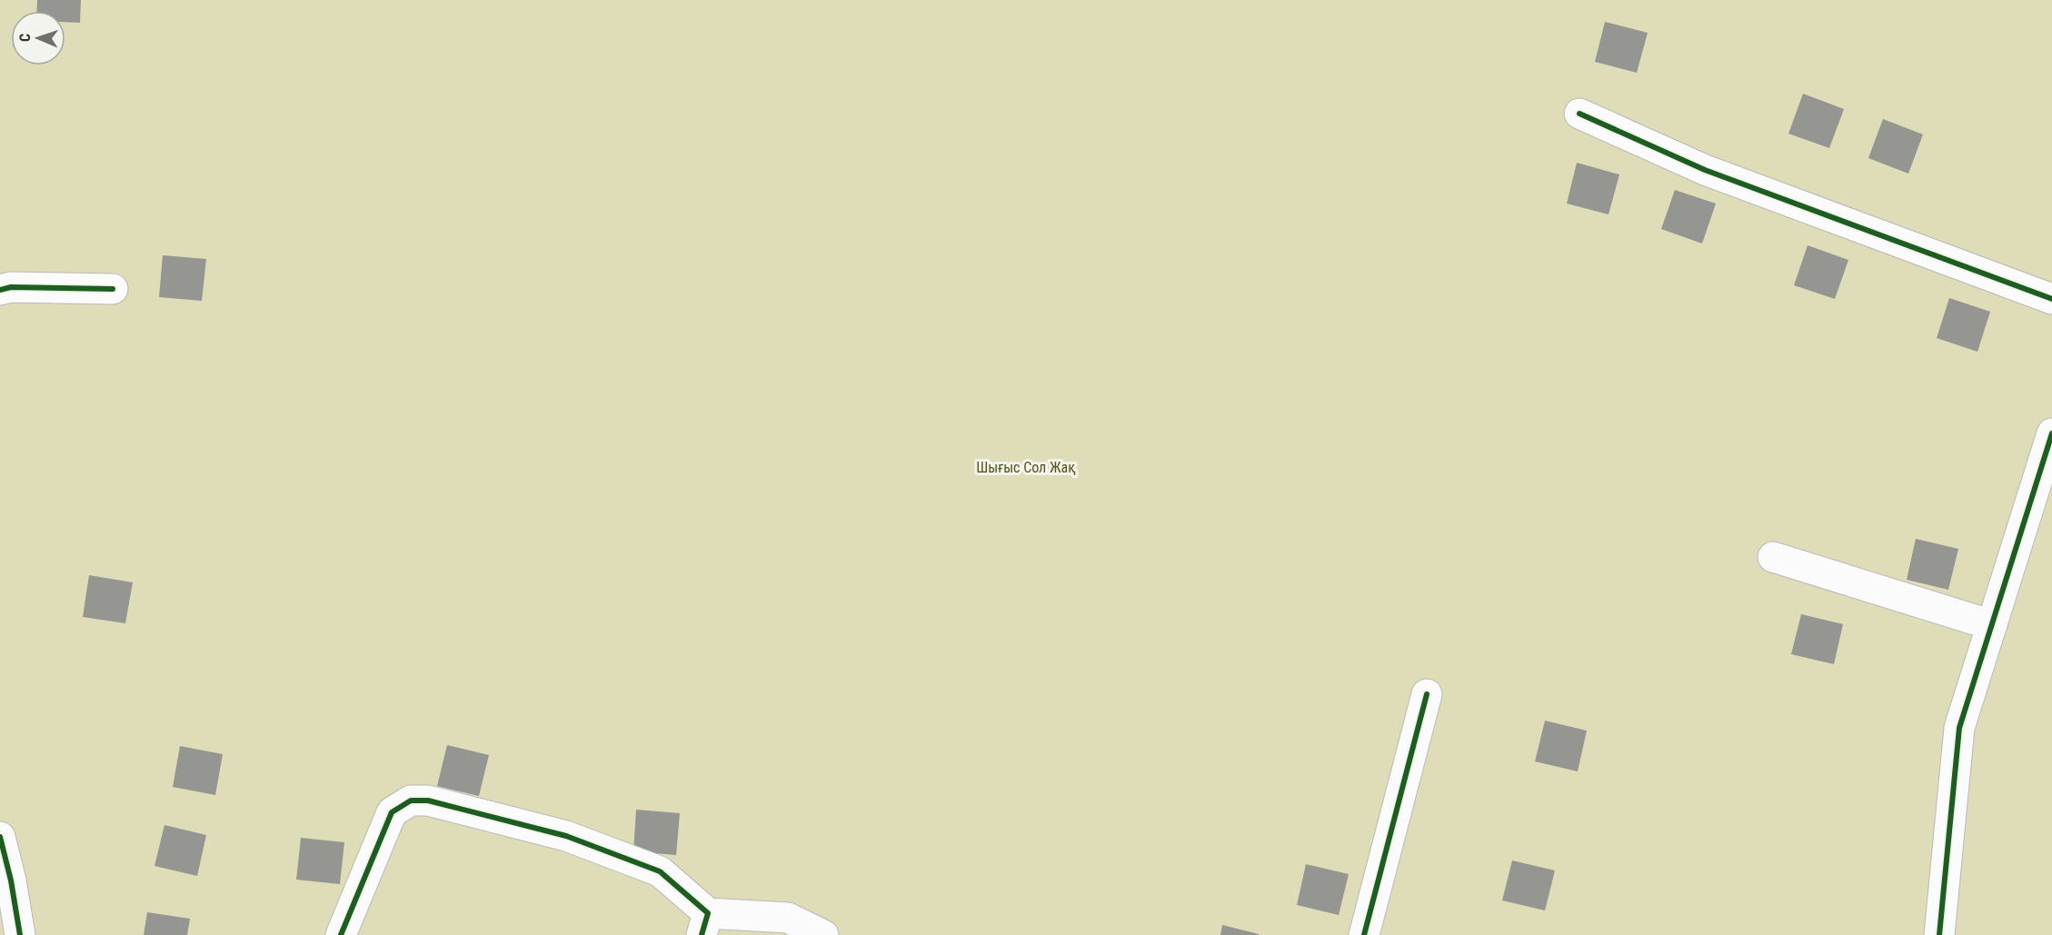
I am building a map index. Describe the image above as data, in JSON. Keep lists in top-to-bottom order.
{
  "parks": ["Шығыс Сол Жақ"],
  "north": "left"
}
